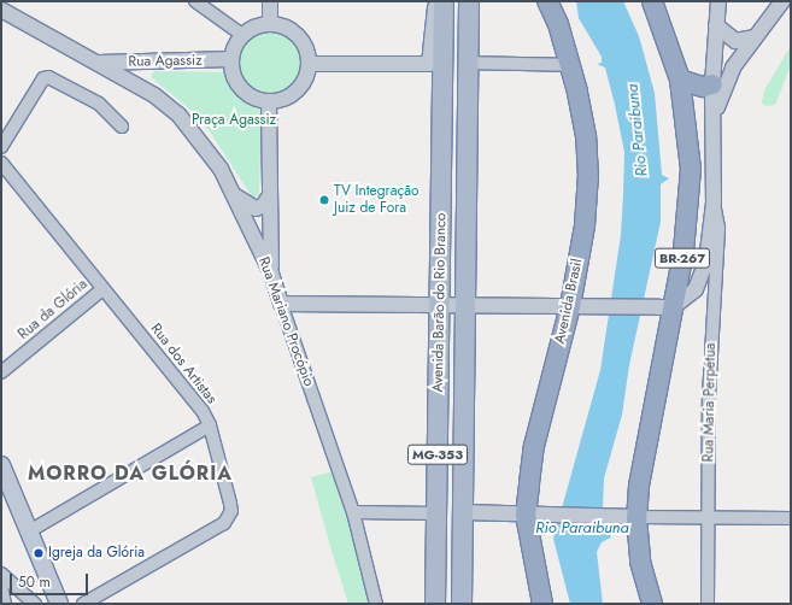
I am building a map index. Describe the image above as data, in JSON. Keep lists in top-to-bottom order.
{
  "streets": {
    "highway": ["BR-267", "Avenida Brasil"],
    "main road": ["Avenida Barão do Rio Branco", "MG-353"],
    "street": [
      "Rua Agassiz",
      "Rua da Glória",
      "Rua Mariano Procópio",
      "Rua dos Artistas",
      "Rua Maria Perpétua"
    ]
  },
  "crossings": [
    ["Rua Agassiz", "Rua Mariano Procópio"],
    ["BR-267", "Rua Maria Perpétua"],
    ["Rua da Glória", "Rua dos Artistas"]
  ],
  "districts": ["MORRO DA GLÓRIA"],
  "water": ["Rio Paraibuna"],
  "parks": ["Praça Agassiz"],
  "places": ["TV Integração Juiz de Fora", "Igreja da Glória"],
  "scale_bar": "50 m"
}
